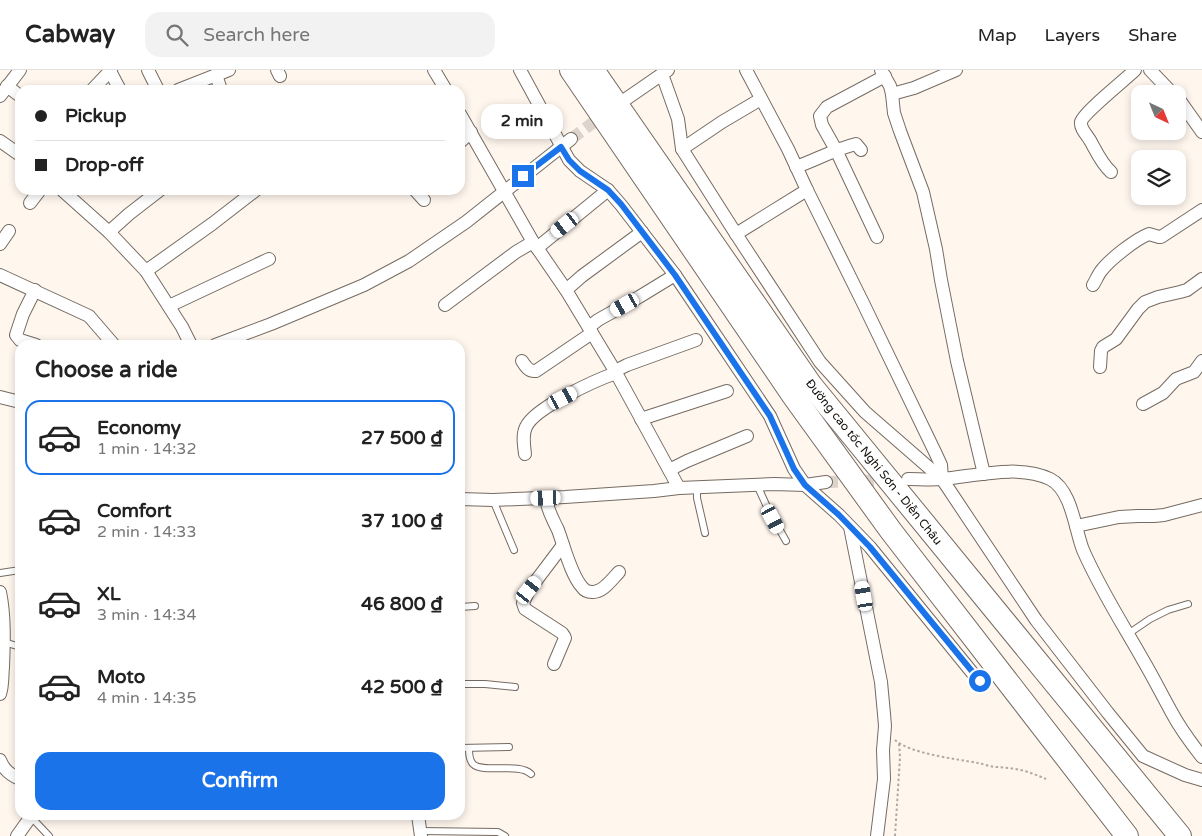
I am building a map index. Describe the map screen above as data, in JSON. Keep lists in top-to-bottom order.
{
  "streets": {
    "highway": ["Đường cao tốc Nghi Sơn - Diễn Châu"]
  },
  "north": "bottom right",
  "page": {
    "header": "Cabway",
    "search": "Search here",
    "nav": ["Map", "Layers", "Share"],
    "banner": ["Pickup", "Drop-off"],
    "bubble": "2 min",
    "heading": "Choose a ride",
    "list": [
      {
        "name": "Economy",
        "note": "1 min · 14:32",
        "value": "27 500 ₫"
      },
      {
        "name": "Comfort",
        "note": "2 min · 14:33",
        "value": "37 100 ₫"
      },
      {
        "name": "XL",
        "note": "3 min · 14:34",
        "value": "46 800 ₫"
      },
      {
        "name": "Moto",
        "note": "4 min · 14:35",
        "value": "42 500 ₫"
      }
    ],
    "buttons": "Confirm"
  }
}
